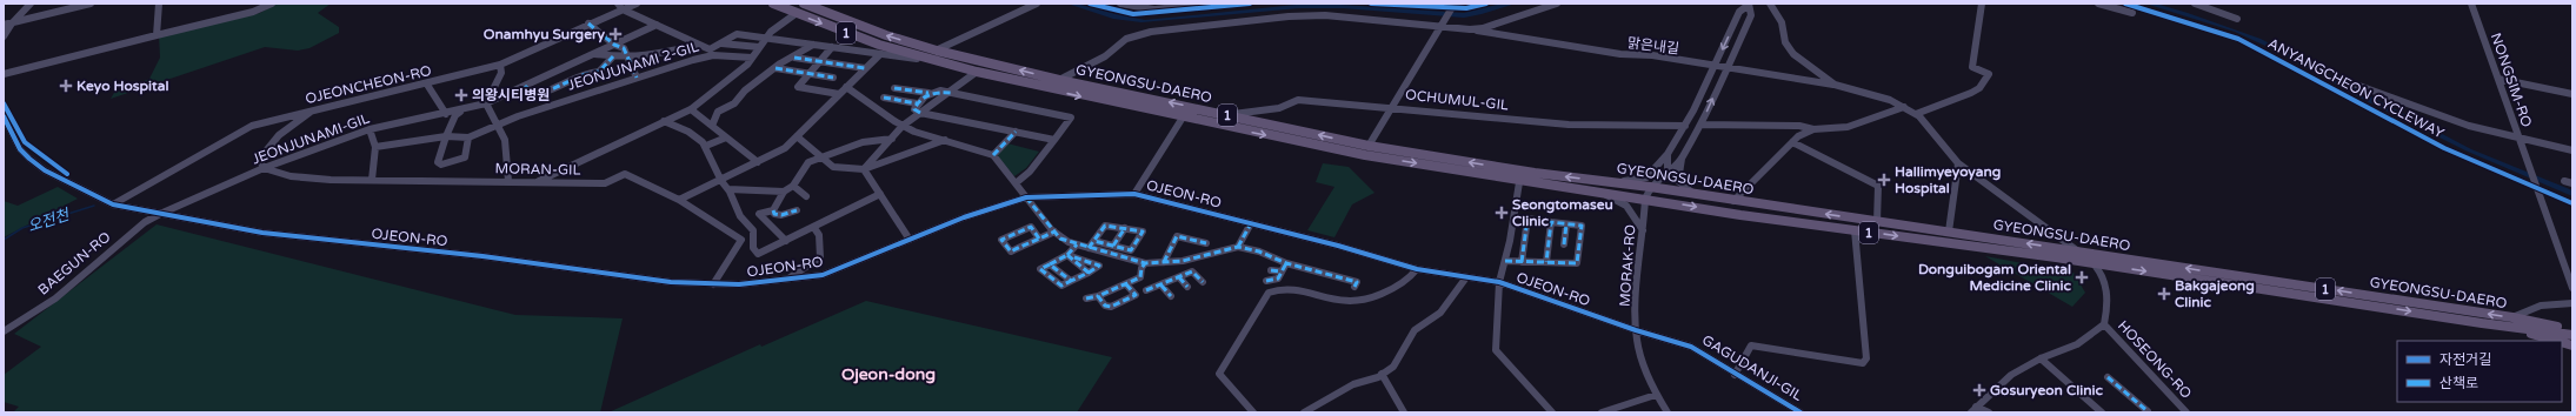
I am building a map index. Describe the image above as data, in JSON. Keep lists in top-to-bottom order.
{
  "streets": {
    "main road": ["1", "GYEONGSU-DAERO"],
    "street": [
      "맑은내길",
      "JEONJUNAMI 2-GIL",
      "NONGSIM-RO",
      "OJEONCHEON-RO",
      "OCHUMUL-GIL",
      "JEONJUNAMI-GIL",
      "MORAN-GIL",
      "OJEON-RO",
      "BAEGUN-RO",
      "MORAK-RO",
      "HOSEONG-RO",
      "GAGUDANJI-GIL"
    ],
    "cycle path": ["ANYANGCHEON CYCLEWAY"]
  },
  "crossings": [
    ["맑은내길", "GYEONGSU-DAERO"],
    ["GYEONGSU-DAERO", "OCHUMUL-GIL"],
    ["GYEONGSU-DAERO", "MORAK-RO"],
    ["OJEONCHEON-RO", "OJEON-RO"],
    ["JEONJUNAMI-GIL", "MORAN-GIL"],
    ["JEONJUNAMI-GIL", "OJEON-RO"],
    ["JEONJUNAMI-GIL", "BAEGUN-RO"],
    ["MORAN-GIL", "OJEON-RO"],
    ["OJEON-RO", "BAEGUN-RO"],
    ["OJEON-RO", "MORAK-RO"],
    ["OJEON-RO", "GAGUDANJI-GIL"],
    ["MORAK-RO", "GAGUDANJI-GIL"]
  ],
  "districts": ["Ojeon-dong"],
  "water": ["오전천"],
  "places": {
    "health": [
      "Onamhyu Surgery",
      "Keyo Hospital",
      "의왕시티병원",
      "Hallimyeyoyang Hospital",
      "Seongtomaseu Clinic",
      "Donguibogam Oriental Medicine Clinic",
      "Bakgajeong Clinic",
      "Gosuryeon Clinic"
    ]
  },
  "legend": ["자전거길", "산책로"]
}
